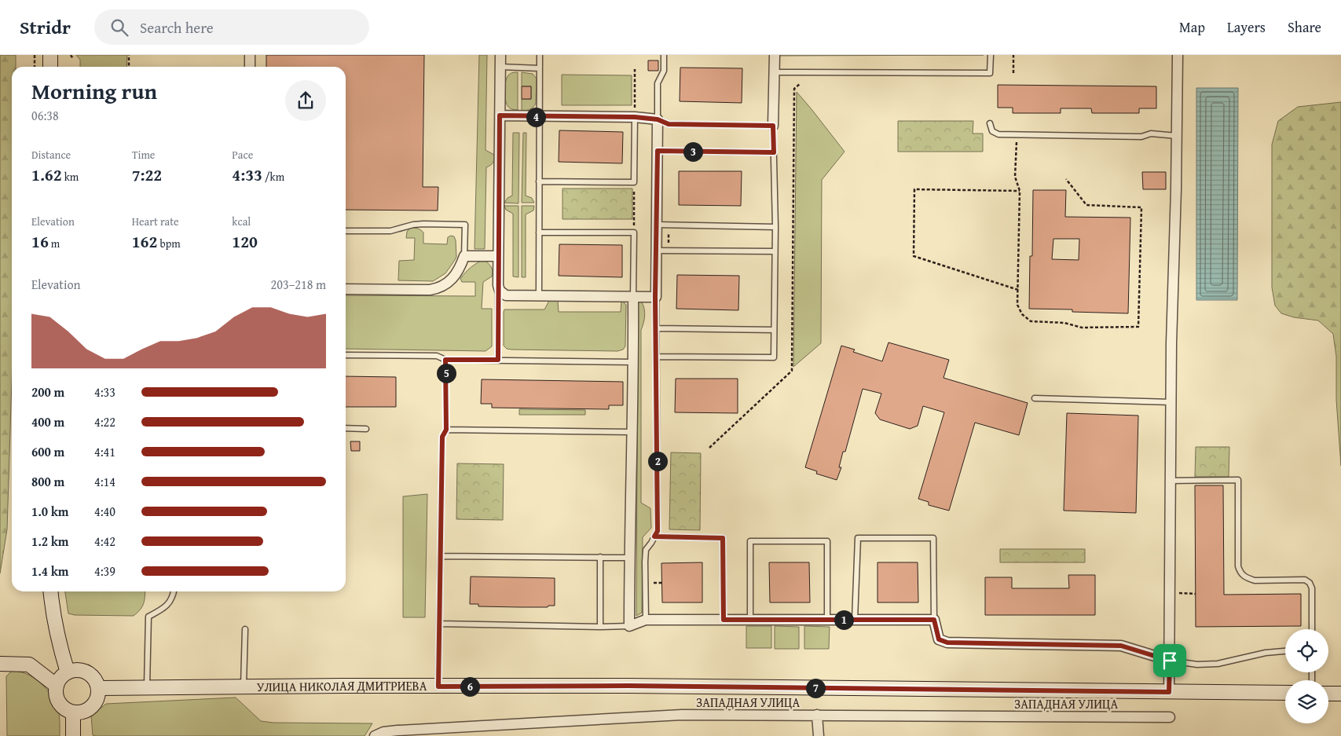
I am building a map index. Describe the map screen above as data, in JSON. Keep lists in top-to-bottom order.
{
  "streets": {
    "main road": ["УЛИЦА НИКОЛАЯ ДМИТРИЕВА"],
    "street": ["ЗАПАДНАЯ УЛИЦА"]
  },
  "page": {
    "header": "Stridr",
    "search": "Search here",
    "nav": ["Map", "Layers", "Share"],
    "heading": ["Morning run", "06:38"],
    "pins": [
      "4",
      "3",
      "5",
      "2",
      "1",
      "6",
      "7"
    ],
    "stats": [
      ["Distance", "1.62 km"],
      ["Time", "7:22"],
      ["Pace", "4:33 /km"],
      ["Elevation", "16 m"],
      ["Heart rate", "162 bpm"],
      ["kcal", "120"]
    ],
    "chart": ["Elevation", "203–218 m"],
    "list": [
      {
        "name": "200 m",
        "note": "4:33"
      },
      {
        "name": "400 m",
        "note": "4:22"
      },
      {
        "name": "600 m",
        "note": "4:41"
      },
      {
        "name": "800 m",
        "note": "4:14"
      },
      {
        "name": "1.0 km",
        "note": "4:40"
      },
      {
        "name": "1.2 km",
        "note": "4:42"
      },
      {
        "name": "1.4 km",
        "note": "4:39"
      }
    ]
  }
}
